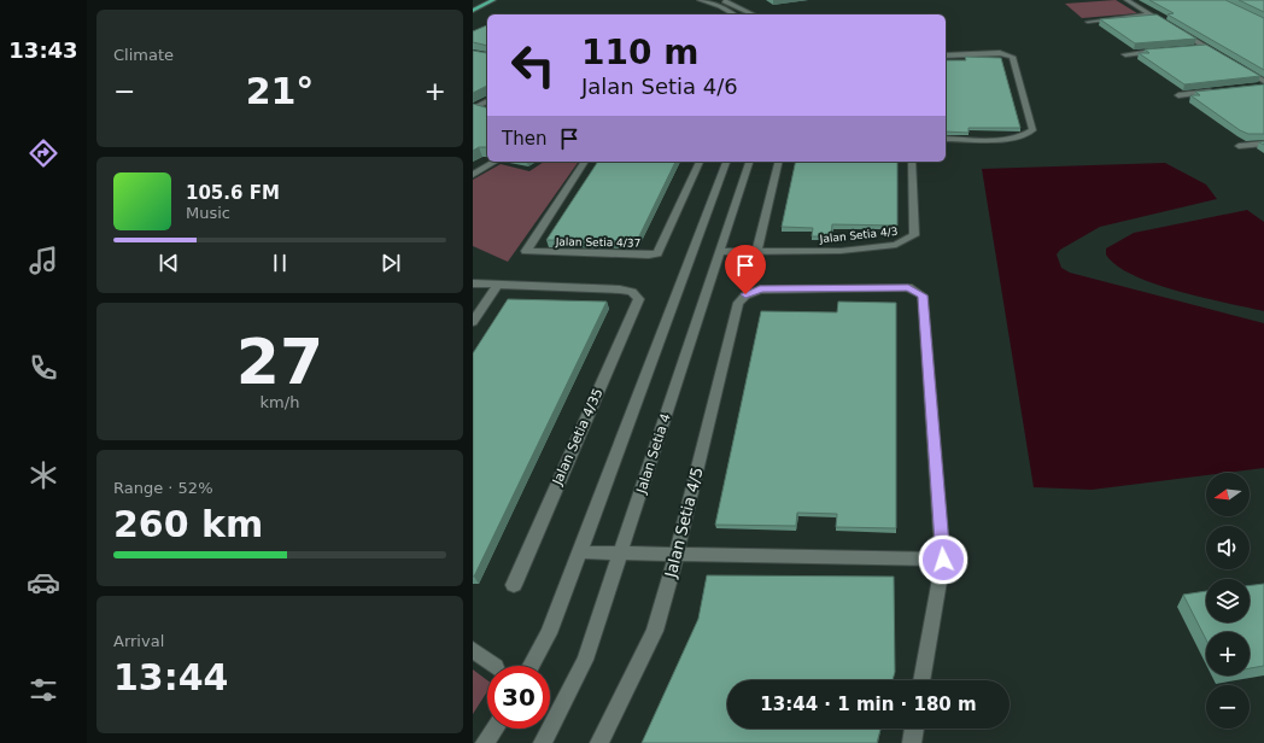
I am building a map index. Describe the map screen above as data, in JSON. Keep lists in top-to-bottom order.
{
  "streets": {
    "street": [
      "Jalan Setia 4/3",
      "Jalan Setia 4/37",
      "Jalan Setia 4/35",
      "Jalan Setia 4",
      "Jalan Setia 4/5"
    ]
  },
  "north": "left",
  "page": {
    "tabs": "13:43",
    "tile": [
      "Climate",
      ["27", "km/h"],
      ["Range · 52%", "260 km"],
      ["Arrival", "13:44"]
    ],
    "turn": ["110 m", "Jalan Setia 4/6"],
    "heat": ["−", "21°", "+"],
    "then": "Then",
    "song": ["105.6 FM", "Music"],
    "map_buttons": ["+", "−"],
    "limit": "30",
    "trip": "13:44 · 1 min · 180 m"
  }
}
